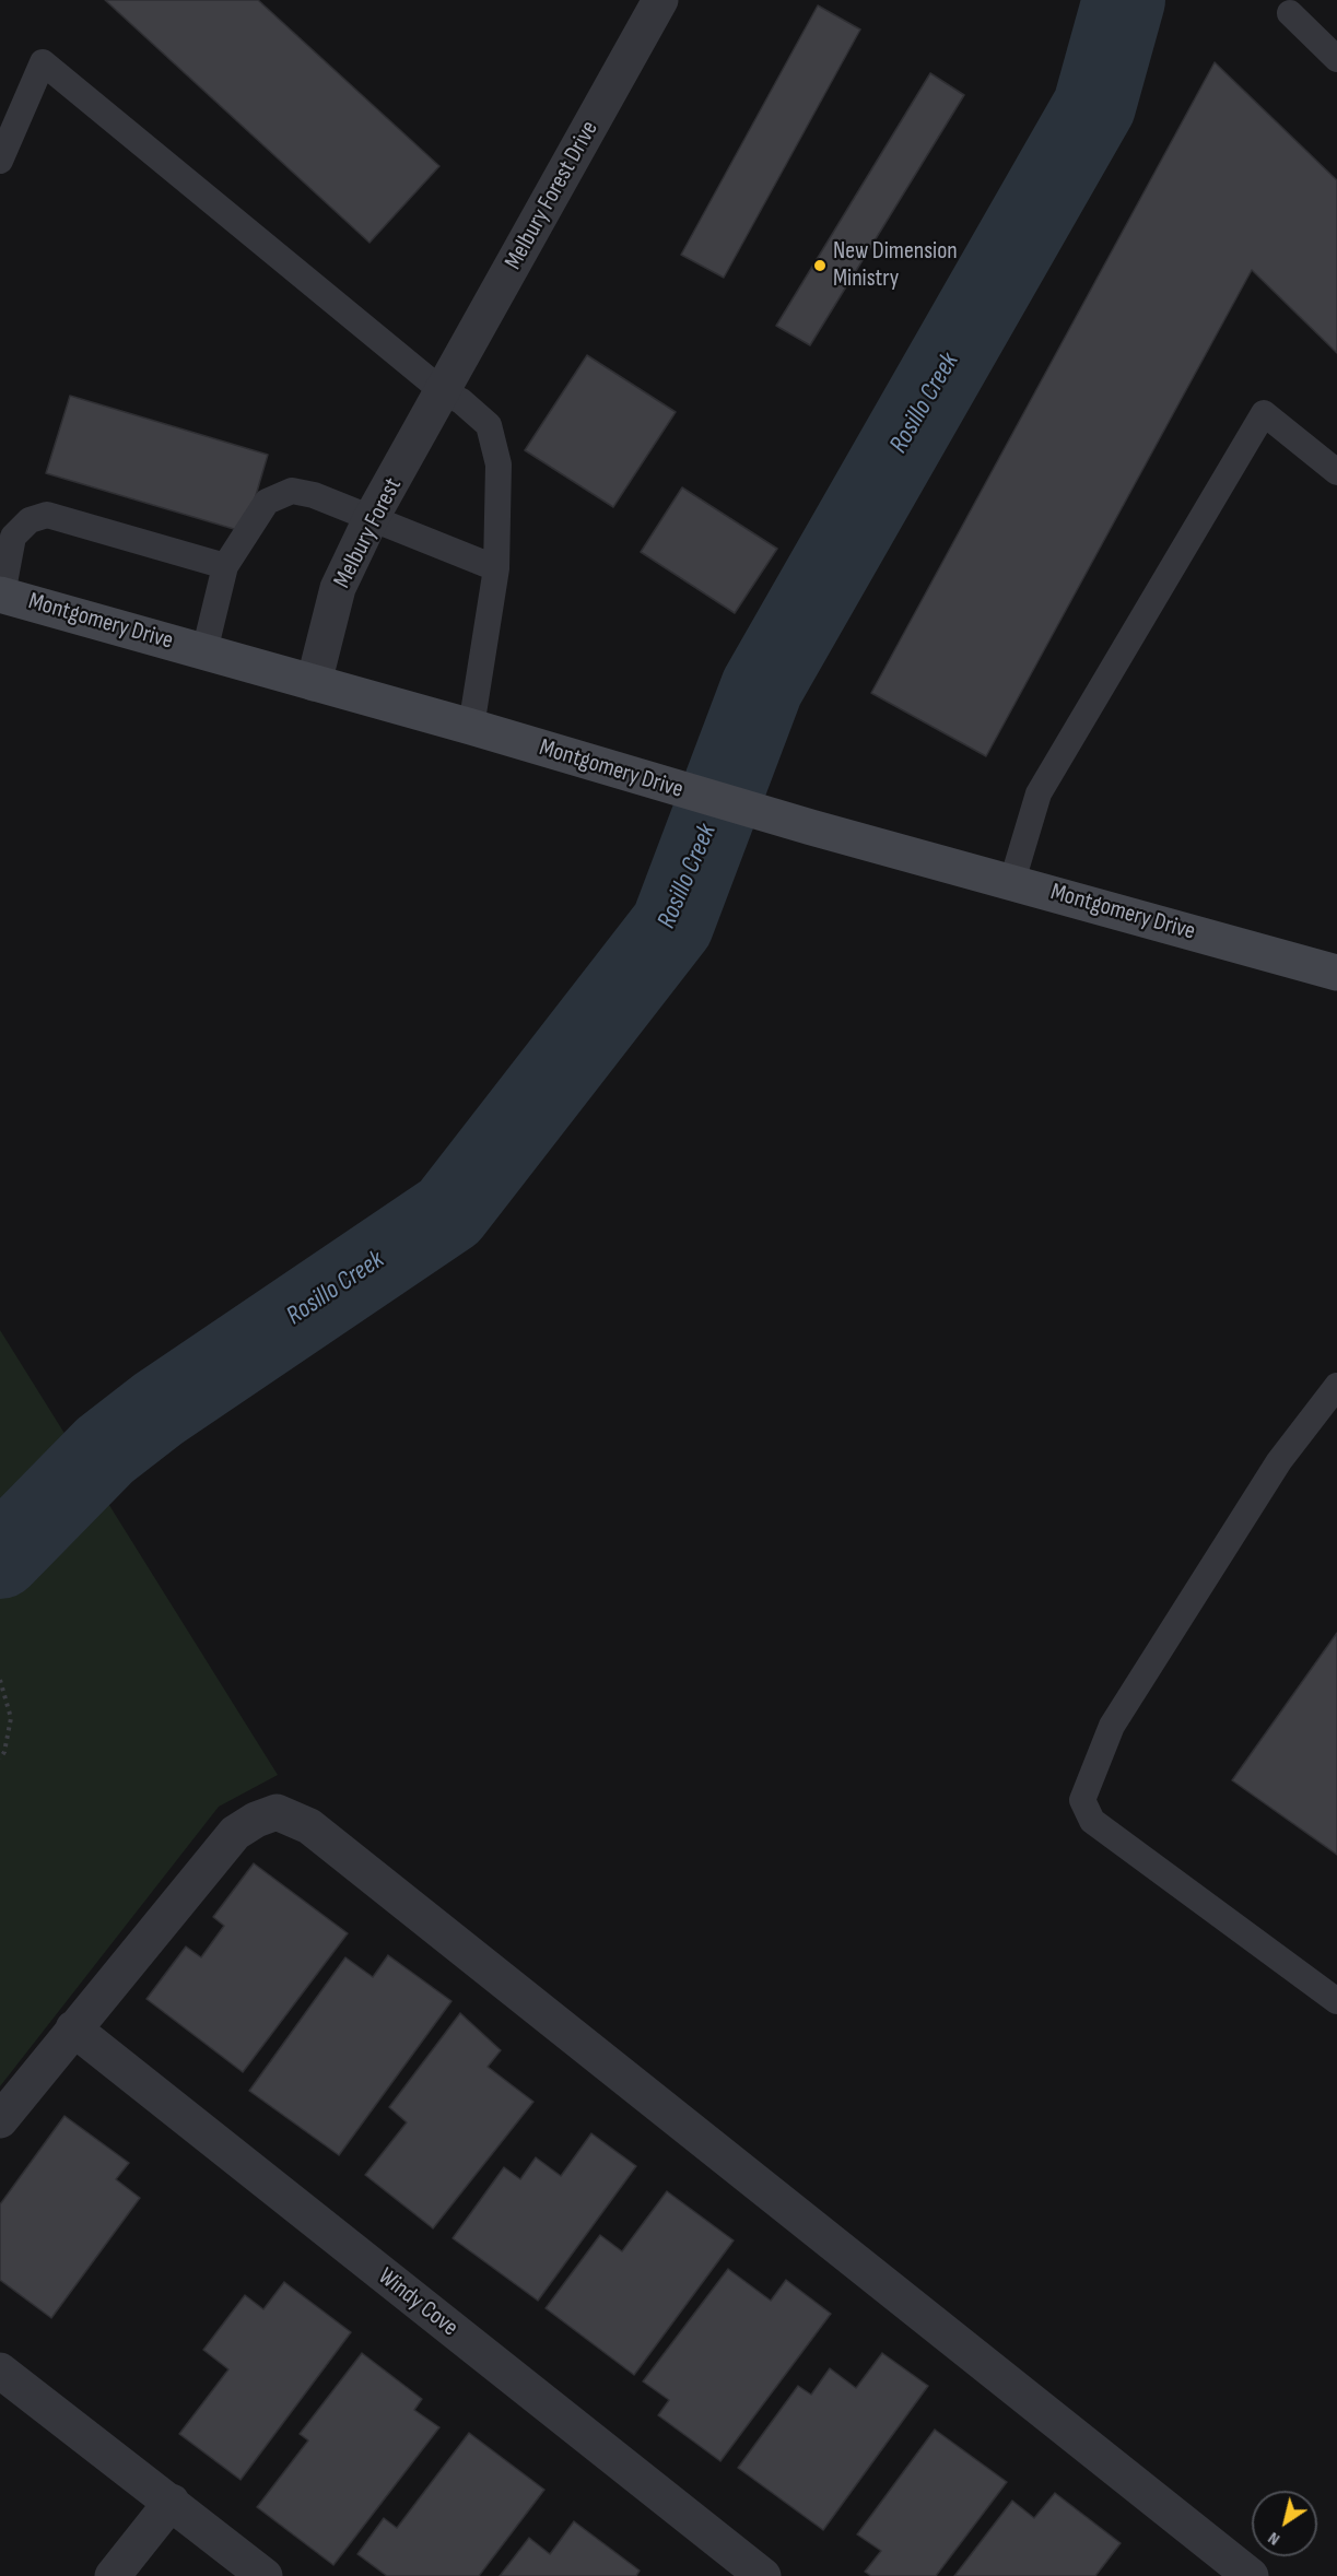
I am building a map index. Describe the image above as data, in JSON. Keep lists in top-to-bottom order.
{
  "streets": {
    "main road": ["Montgomery Drive"],
    "street": ["Melbury Forest Drive", "Melbury Forest", "Windy Cove"]
  },
  "crossings": [
    ["Melbury Forest Drive", "Melbury Forest"],
    ["Melbury Forest", "Montgomery Drive"]
  ],
  "water": ["Rosillo Creek"],
  "places": ["New Dimension Ministry"],
  "north": "bottom left"
}
